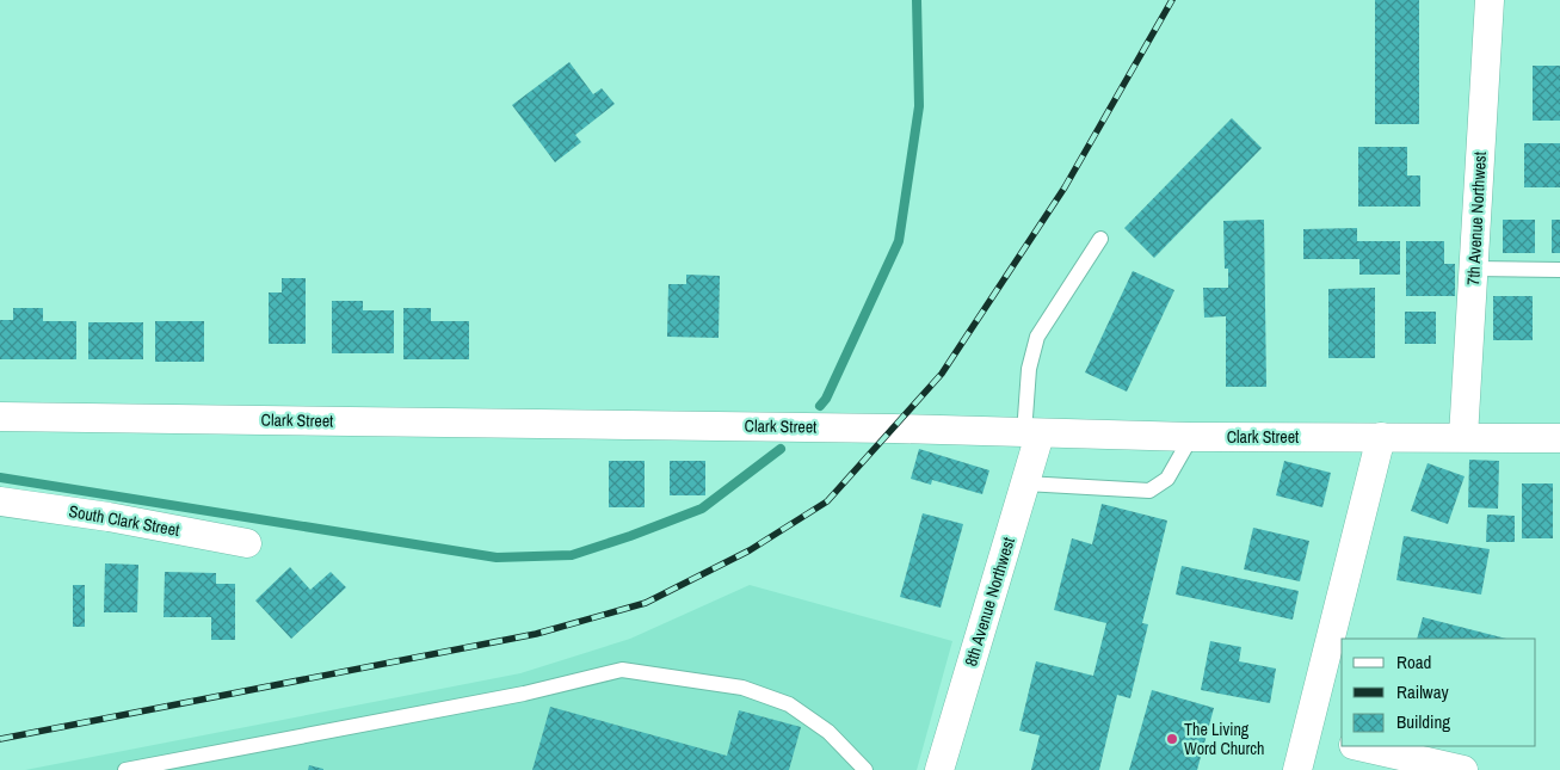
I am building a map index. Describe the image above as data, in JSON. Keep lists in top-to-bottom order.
{
  "streets": {
    "street": [
      "7th Avenue Northwest",
      "Clark Street",
      "South Clark Street",
      "8th Avenue Northwest"
    ]
  },
  "crossings": [
    ["7th Avenue Northwest", "Clark Street"],
    ["Clark Street", "8th Avenue Northwest"]
  ],
  "places": ["The Living Word Church"],
  "legend": ["Road", "Railway", "Building"]
}
